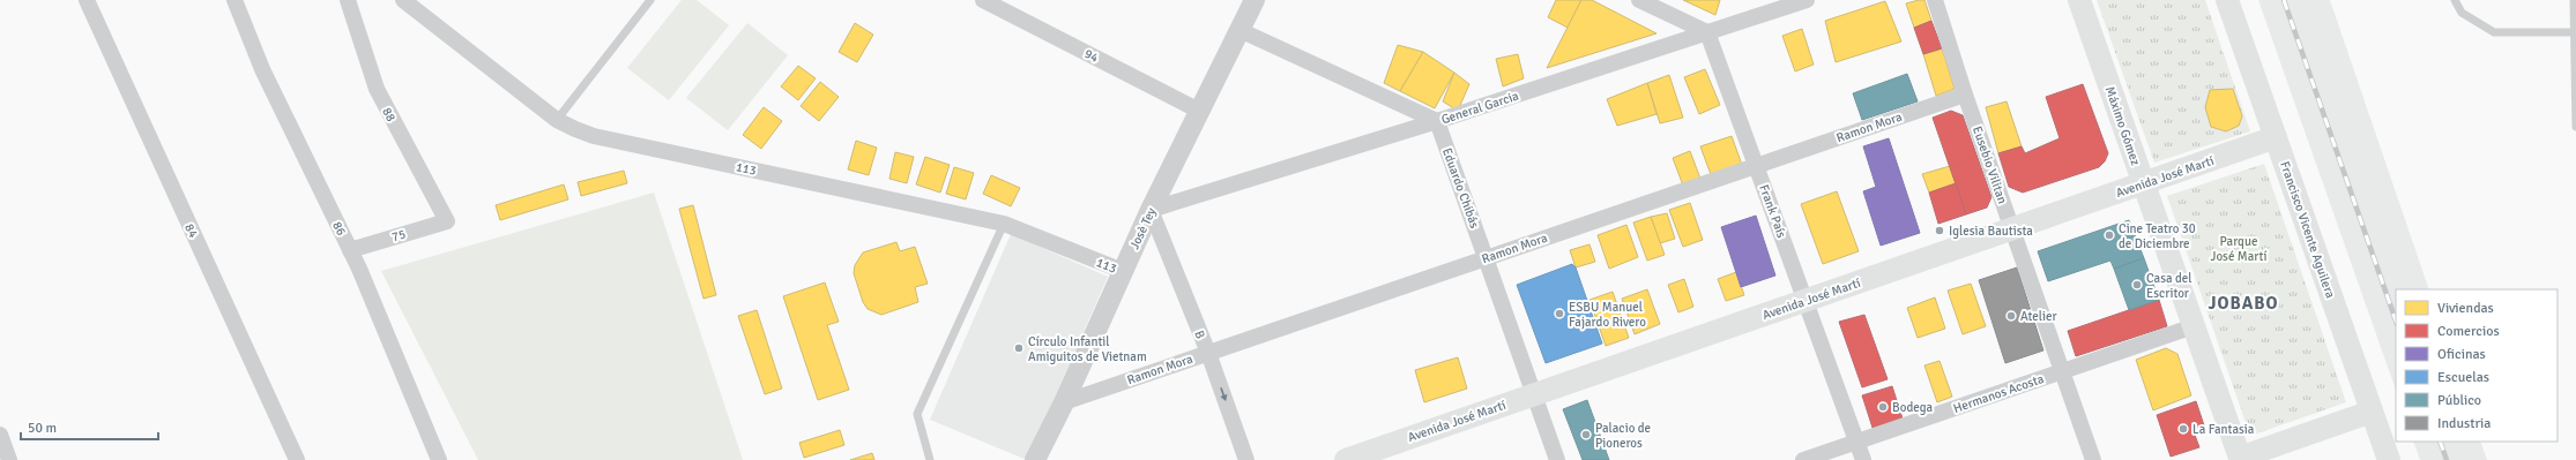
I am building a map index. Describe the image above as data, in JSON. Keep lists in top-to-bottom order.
{
  "streets": {
    "main road": ["Máximo Gómez", "Avenida José Martí", "Francisco Vicente Aguilera"],
    "street": [
      "94",
      "General Garcia",
      "88",
      "Ramon Mora",
      "Eusebio Vilitan",
      "113",
      "Eduardo Chibás",
      "Frank País",
      "86",
      "Josè Tey",
      "84",
      "75",
      "B",
      "Hermanos Acosta"
    ]
  },
  "crossings": [
    ["94", "Josè Tey"],
    ["General Garcia", "Eduardo Chibás"],
    ["General Garcia", "Frank País"],
    ["General Garcia", "Josè Tey"],
    ["General Garcia", "B"],
    ["88", "75"],
    ["Máximo Gómez", "Avenida José Martí"],
    ["Máximo Gómez", "Hermanos Acosta"],
    ["Ramon Mora", "Eusebio Vilitan"],
    ["Ramon Mora", "Eduardo Chibás"],
    ["Ramon Mora", "Frank País"],
    ["Ramon Mora", "Josè Tey"],
    ["Ramon Mora", "B"],
    ["Eusebio Vilitan", "Avenida José Martí"],
    ["Eusebio Vilitan", "Hermanos Acosta"],
    ["113", "Josè Tey"],
    ["Avenida José Martí", "Eduardo Chibás"],
    ["Avenida José Martí", "Frank País"],
    ["Avenida José Martí", "Francisco Vicente Aguilera"],
    ["Frank País", "Hermanos Acosta"],
    ["86", "75"],
    ["Josè Tey", "B"]
  ],
  "one_way": ["B"],
  "districts": ["JOBABO"],
  "parks": ["Parque José Martí"],
  "places": [
    "Iglesia Bautista",
    "Cine Teatro 30 de Diciembre",
    "Casa del Escritor",
    "ESBU Manuel Fajardo Rivero",
    "Atelier",
    "Círculo Infantil Amiguitos de Vietnam",
    "Bodega",
    "La Fantasia",
    "Palacio de Pioneros"
  ],
  "legend": [
    "Viviendas",
    "Comercios",
    "Oficinas",
    "Escuelas",
    "Público",
    "Industria"
  ],
  "scale_bar": "50 m"
}
